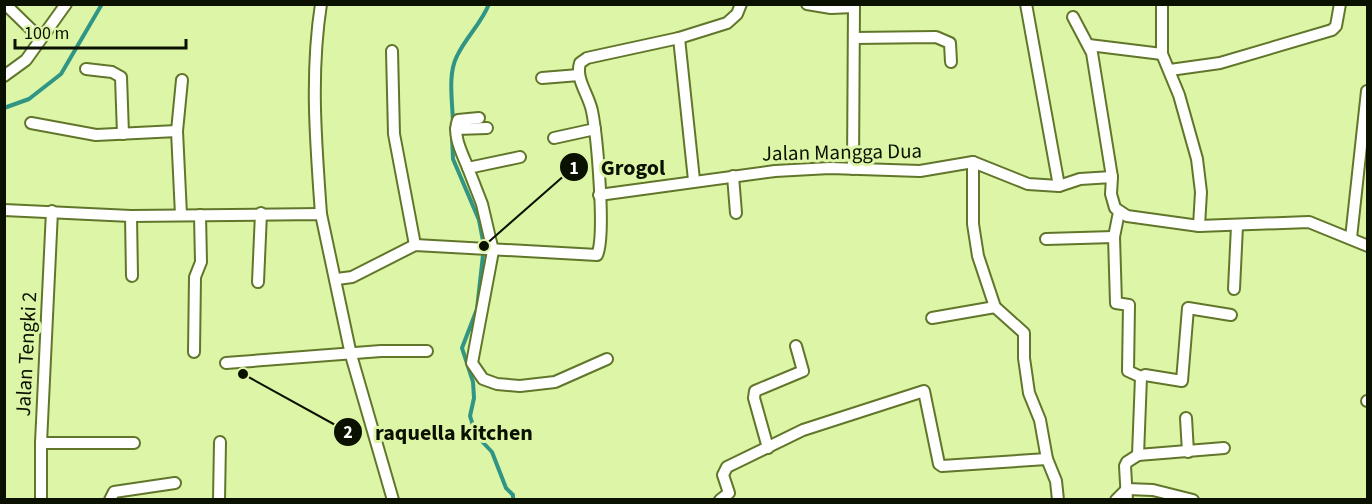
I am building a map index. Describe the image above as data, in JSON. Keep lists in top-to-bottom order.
{
  "streets": {
    "street": ["Jalan Mangga Dua", "Jalan Tengki 2"]
  },
  "places": ["Grogol", "raquella kitchen"],
  "scale_bar": "100 m"
}
